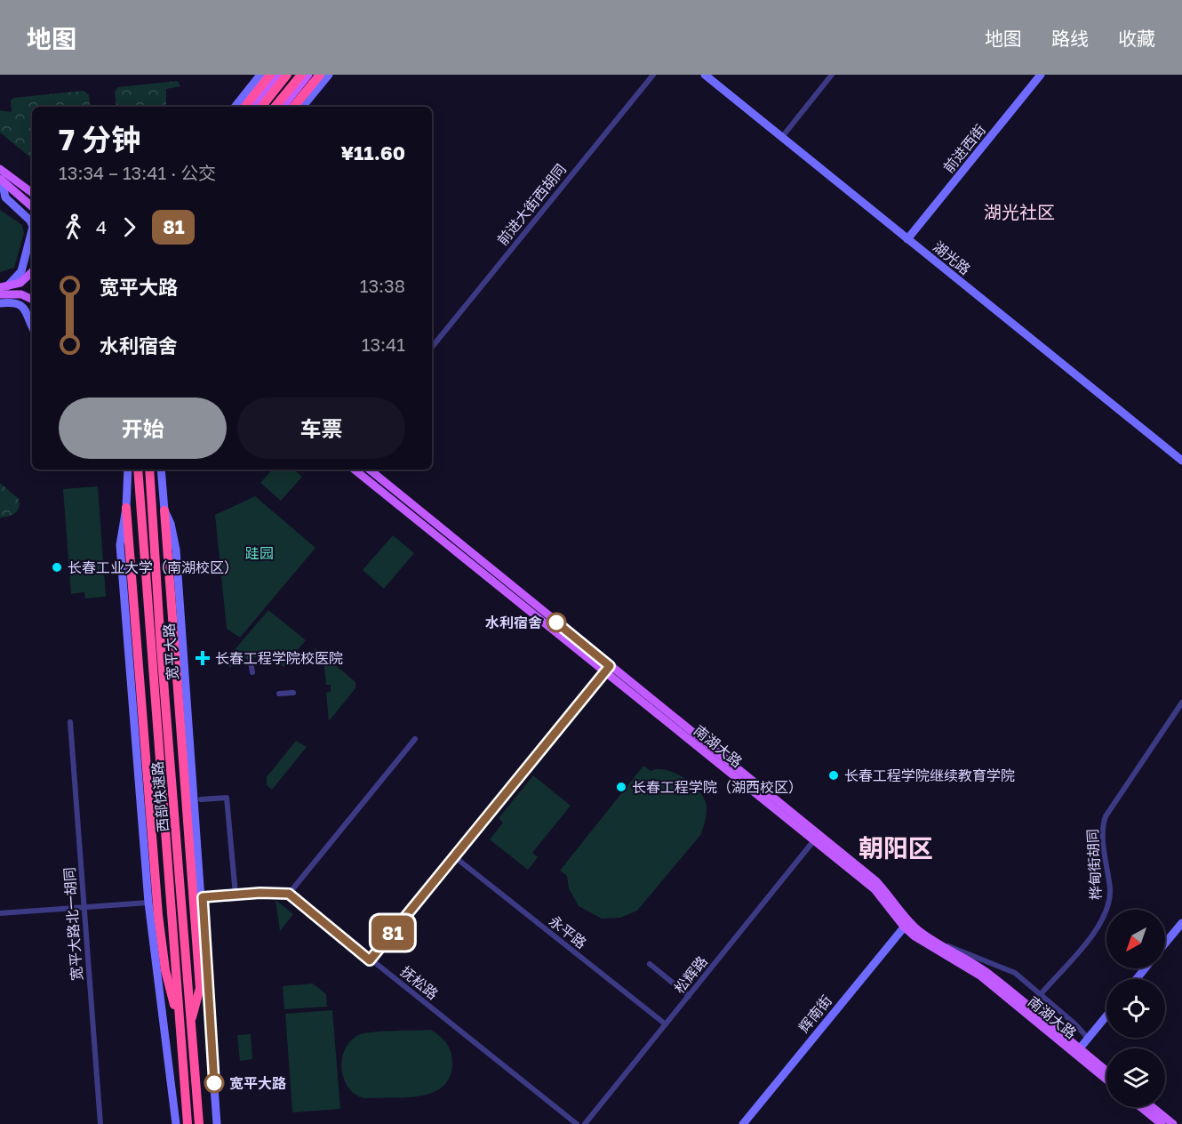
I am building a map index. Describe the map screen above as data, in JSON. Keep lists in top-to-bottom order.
{
  "streets": {
    "highway": ["西部快速路"],
    "main road": [
      "前进西街",
      "湖光路",
      "宽平大路",
      "南湖大路",
      "辉南街"
    ],
    "street": [
      "前进大街西胡同",
      "桦甸街胡同",
      "宽平大路北一胡同",
      "永平路",
      "松辉路",
      "抚松路"
    ]
  },
  "crossings": [
    ["前进西街", "湖光路"],
    ["南湖大路", "松辉路"],
    ["南湖大路", "辉南街"],
    ["永平路", "松辉路"]
  ],
  "districts": ["湖光社区", "朝阳区"],
  "parks": ["跬园"],
  "places": {
    "other": [
      "长春工业大学（南湖校区）",
      "水利宿舍",
      "长春工程学院继续教育学院",
      "长春工程学院（湖西校区）",
      "宽平大路"
    ],
    "health": ["长春工程学院校医院"]
  },
  "lines": ["bus line 81"],
  "north": "bottom left",
  "page": {
    "header": "地图",
    "nav": ["地图", "路线", "收藏"],
    "on_map": "81",
    "heading": ["7 分钟", "13:34 – 13:41 · 公交", "¥11.60"],
    "legs": ["4", "81"],
    "list": [
      {
        "name": "宽平大路",
        "value": "13:38"
      },
      {
        "name": "水利宿舍",
        "value": "13:41"
      }
    ],
    "buttons": ["开始", "车票"]
  }
}
